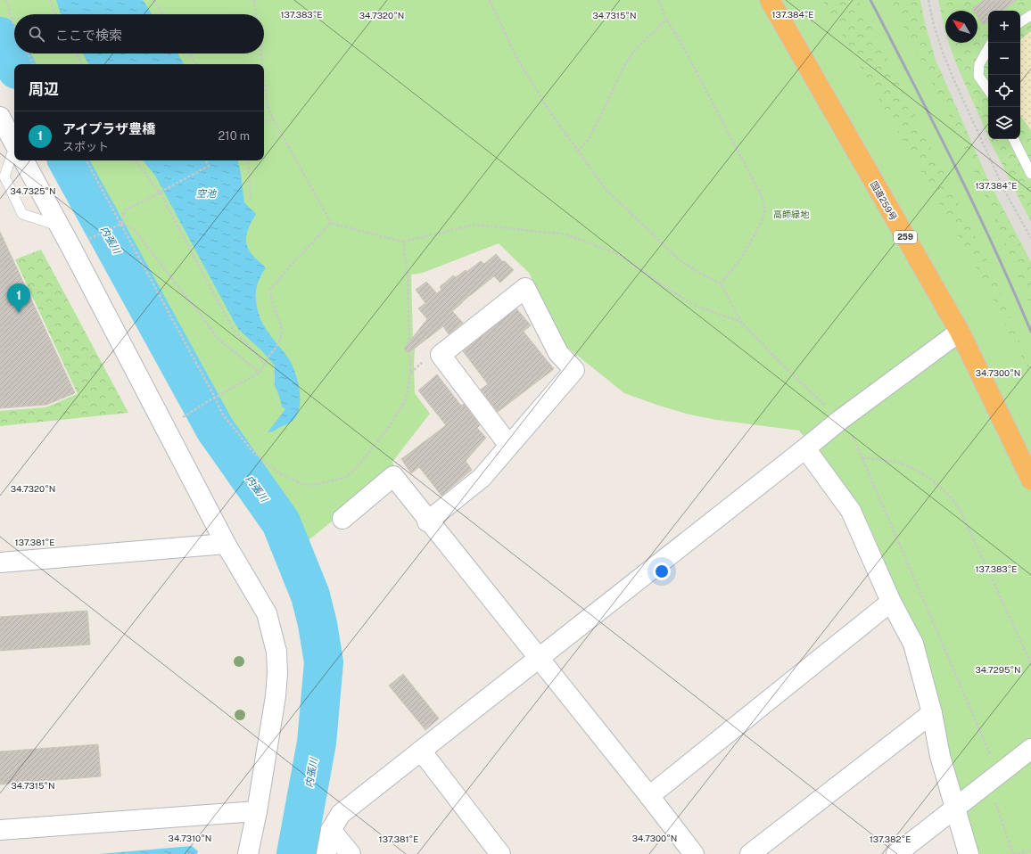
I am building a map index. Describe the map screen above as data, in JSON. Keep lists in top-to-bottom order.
{
  "streets": {
    "highway": ["国道259号", "259"]
  },
  "water": ["空池", "内張川"],
  "parks": ["高師緑地"],
  "north": "top left",
  "page": {
    "map_buttons": ["+", "−"],
    "search": "ここで検索",
    "heading": "周辺",
    "list": [
      {
        "mark": "1",
        "name": "アイプラザ豊橋",
        "note": "スポット",
        "value": "210 m"
      }
    ],
    "pins": "1"
  },
  "coordinates": [
    "137.383°E",
    "137.384°E",
    "34.7320°N",
    "34.7315°N",
    "34.7325°N",
    "34.7300°N",
    "137.381°E",
    "34.7295°N",
    "34.7310°N",
    "137.382°E"
  ]
}
